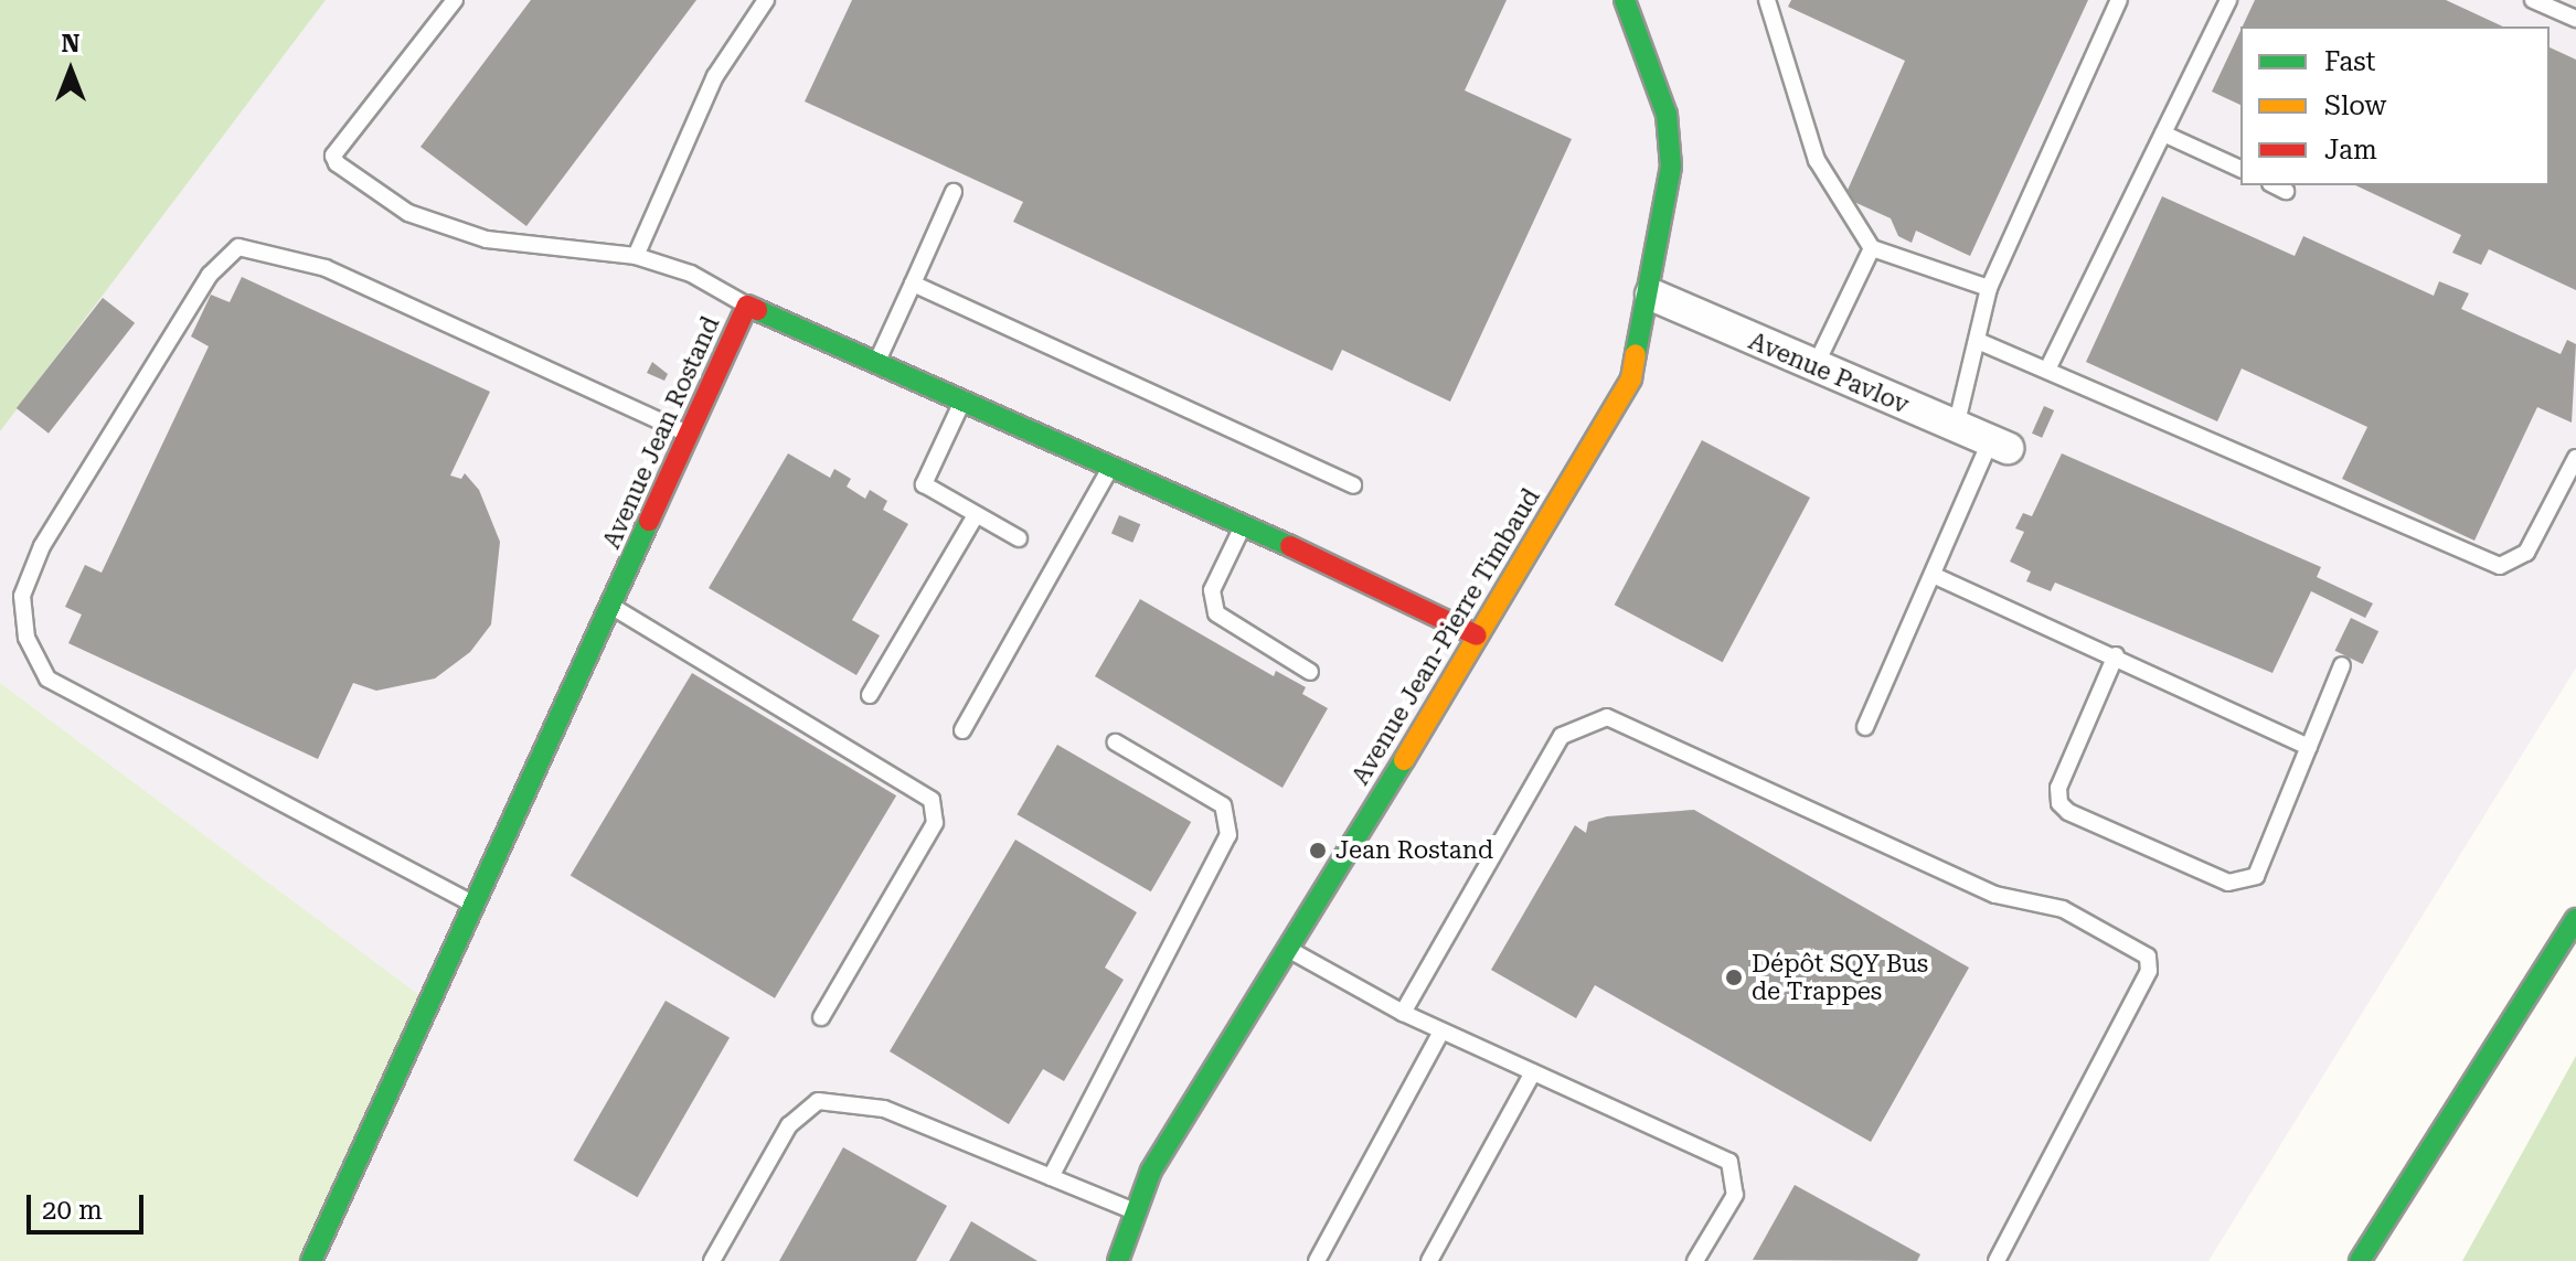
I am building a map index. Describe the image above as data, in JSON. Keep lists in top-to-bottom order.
{
  "streets": {
    "street": ["Avenue Pavlov", "Avenue Jean Rostand", "Avenue Jean-Pierre Timbaud"]
  },
  "crossings": [
    ["Avenue Pavlov", "Avenue Jean-Pierre Timbaud"],
    ["Avenue Jean Rostand", "Avenue Jean-Pierre Timbaud"]
  ],
  "places": ["Jean Rostand", "Dépôt SQY Bus de Trappes"],
  "legend": ["Fast", "Slow", "Jam"],
  "scale_bar": "20 m",
  "north": "top"
}
